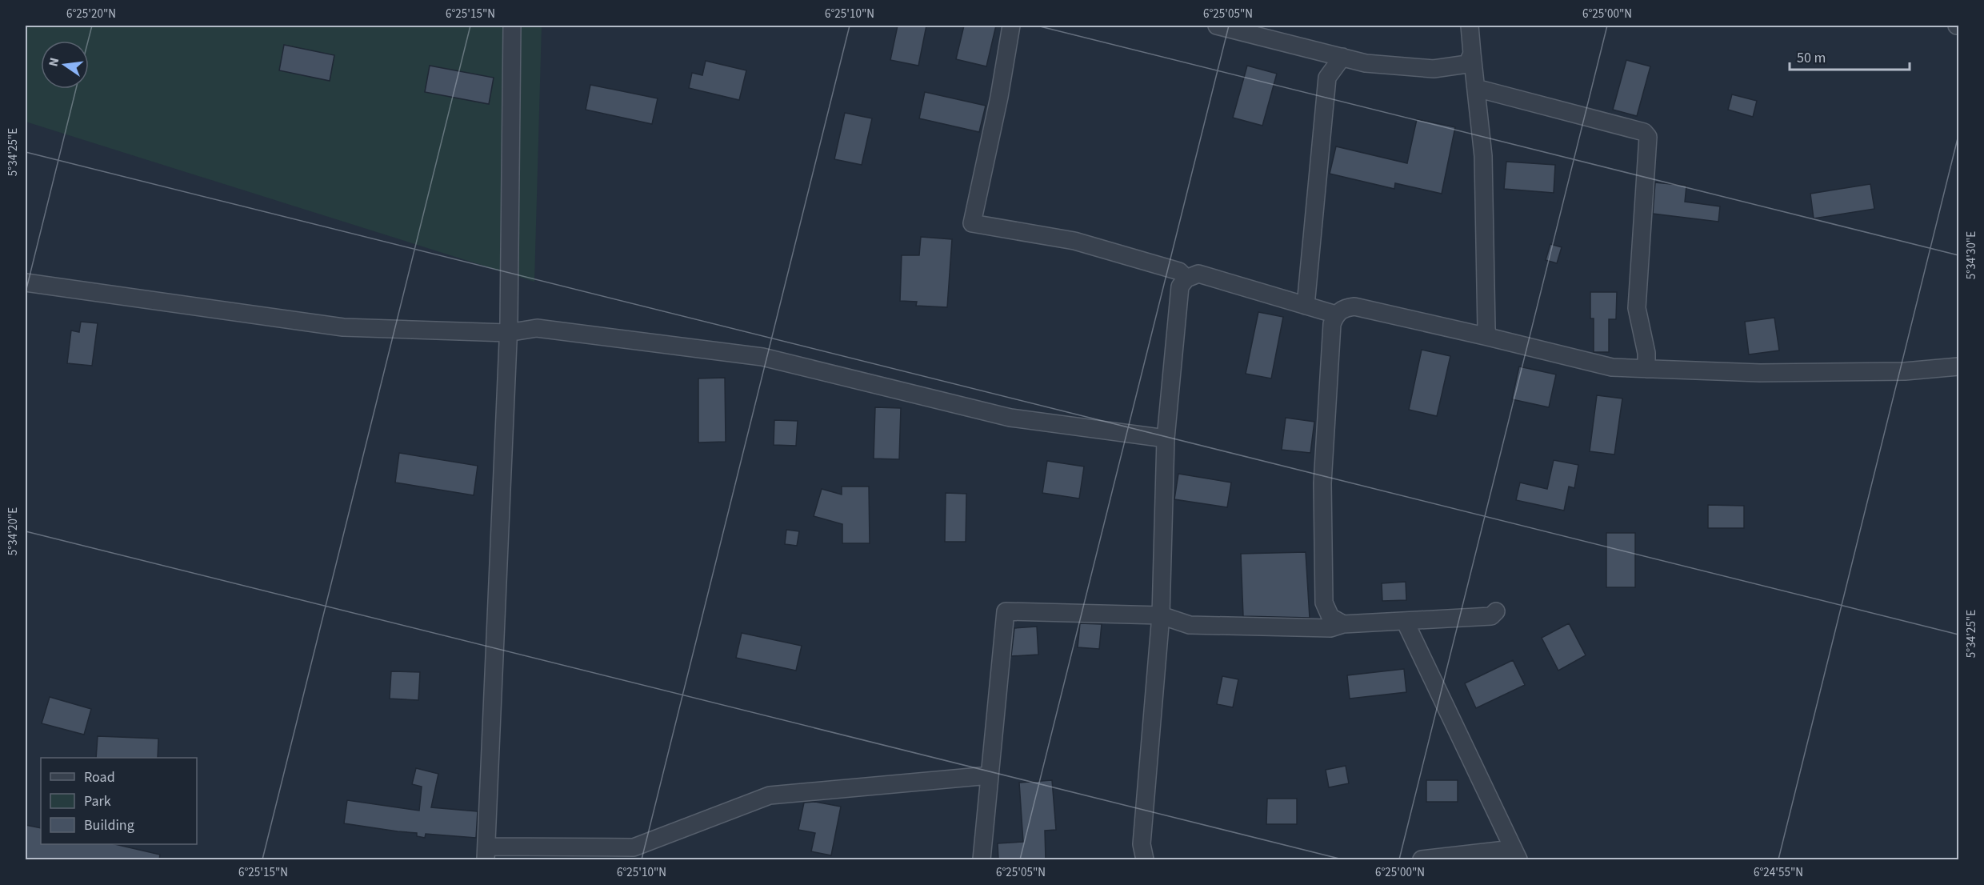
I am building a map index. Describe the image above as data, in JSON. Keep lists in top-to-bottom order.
{
  "legend": ["Road", "Park", "Building"],
  "scale_bar": "50 m",
  "north": "left",
  "coordinates": [
    "6°25'20\"N",
    "6°25'15\"N",
    "6°25'10\"N",
    "6°25'05\"N",
    "6°25'00\"N",
    "5°34'25\"E",
    "5°34'30\"E",
    "5°34'20\"E",
    "6°24'55\"N"
  ]
}
